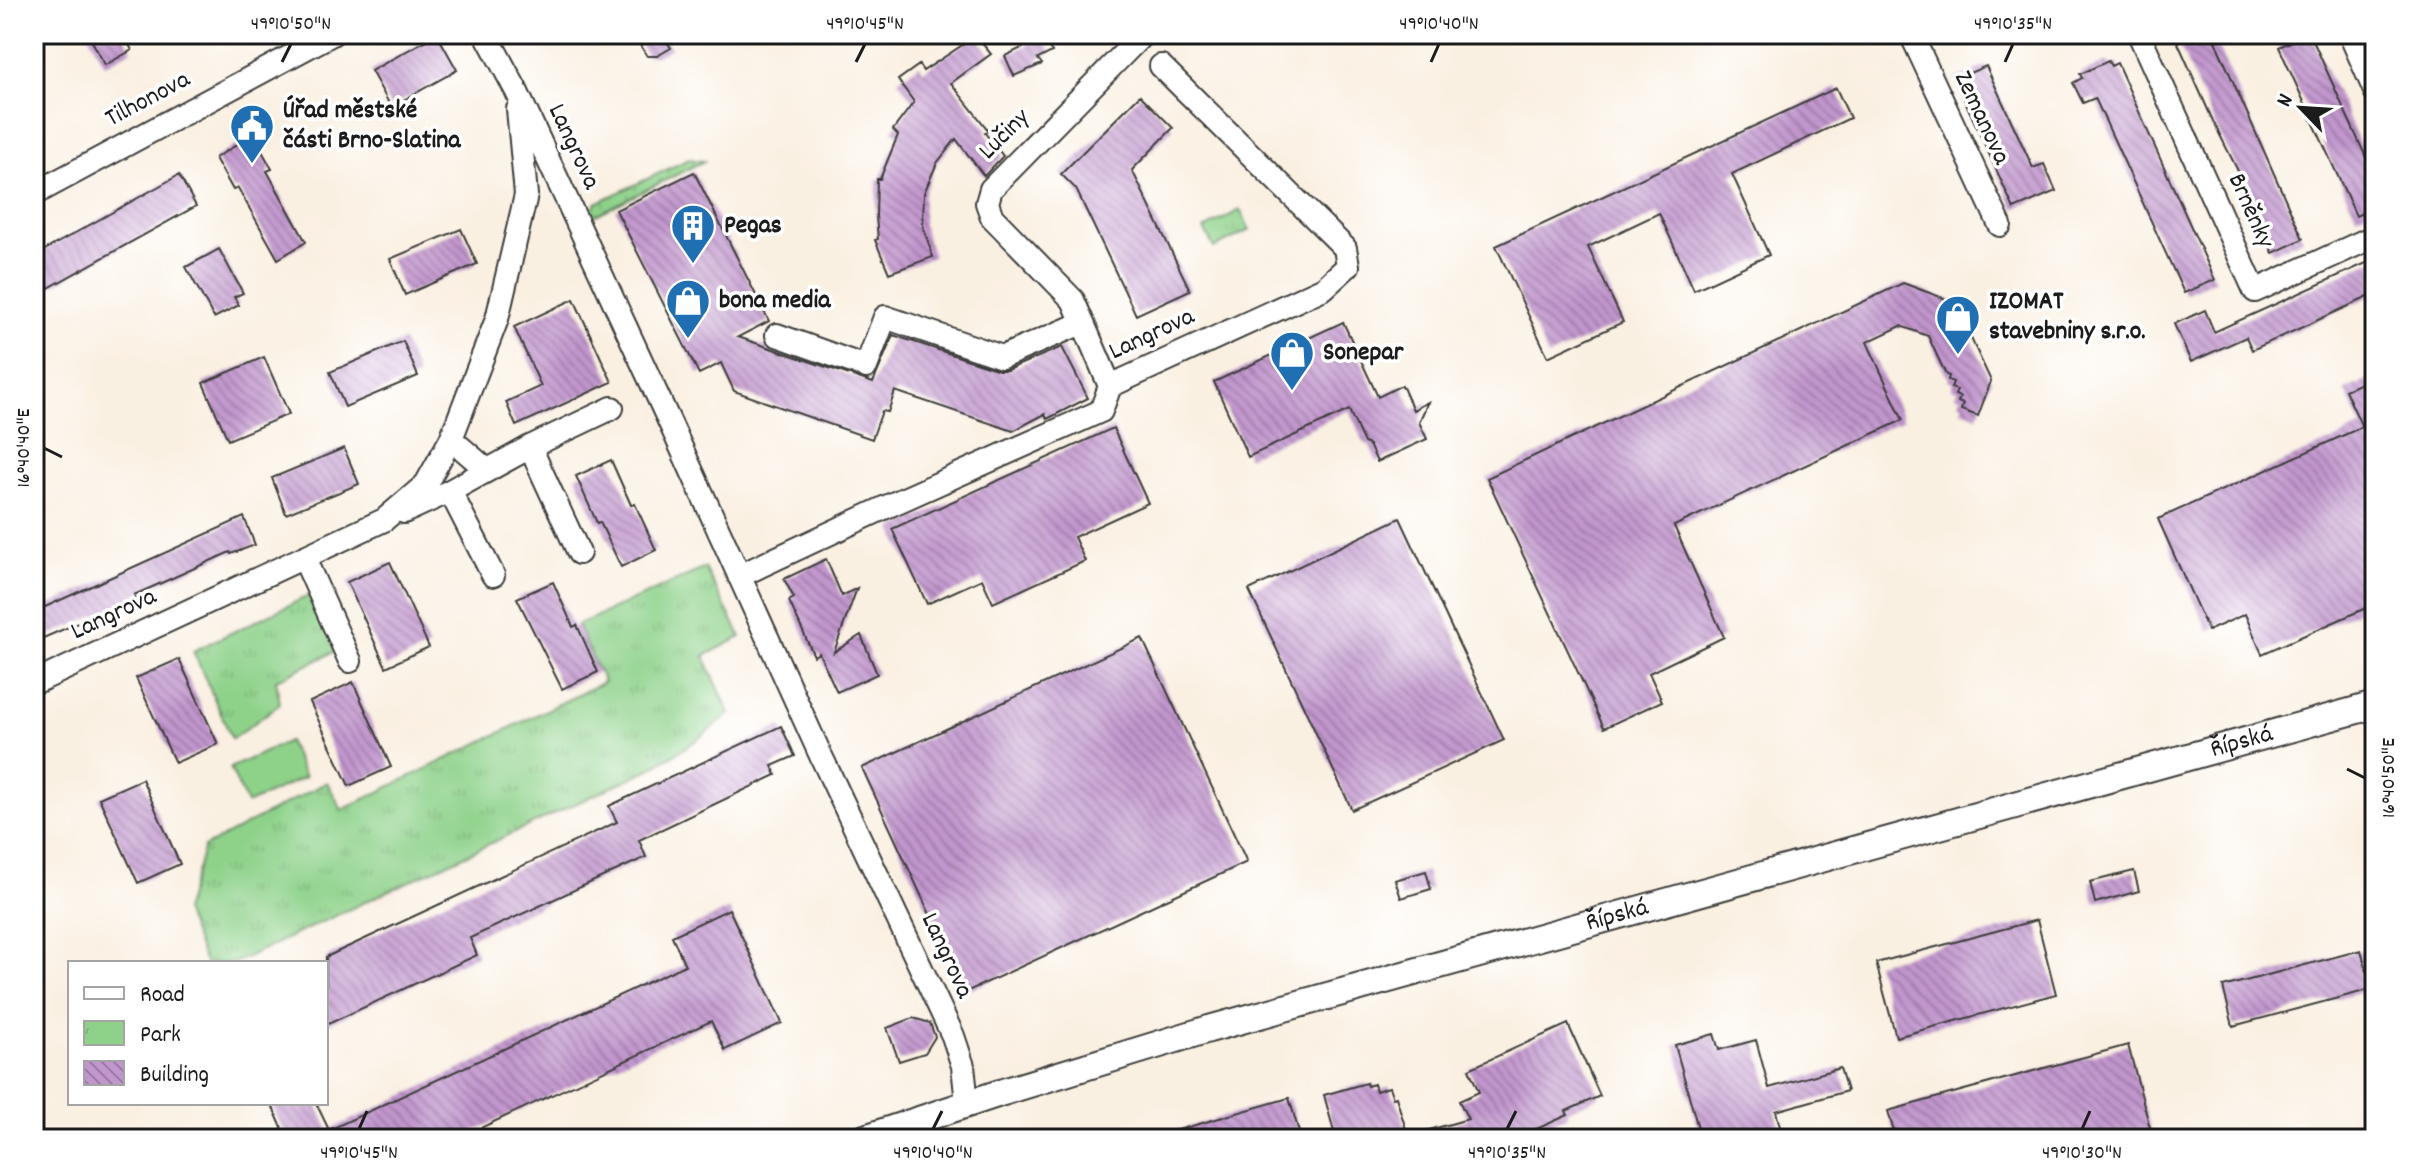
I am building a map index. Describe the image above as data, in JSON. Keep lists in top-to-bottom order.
{
  "streets": {
    "street": [
      "Tilhonova",
      "Zemanova",
      "Lučiny",
      "Langrova",
      "Brněnky",
      "Řípská"
    ]
  },
  "crossings": [
    ["Lučiny", "Langrova"],
    ["Langrova", "Řípská"]
  ],
  "places": {
    "public building": ["Úřad městské části Brno-Slatina"],
    "building": ["Pegas"],
    "shop": ["bona media", "IZOMAT stavebniny s.r.o.", "Sonepar"]
  },
  "legend": ["Road", "Park", "Building"],
  "north": "top left",
  "coordinates": [
    "49°10'50\"N",
    "49°10'45\"N",
    "49°10'40\"N",
    "49°10'35\"N",
    "16°40'40\"E",
    "16°40'50\"E",
    "49°10'30\"N"
  ]
}
